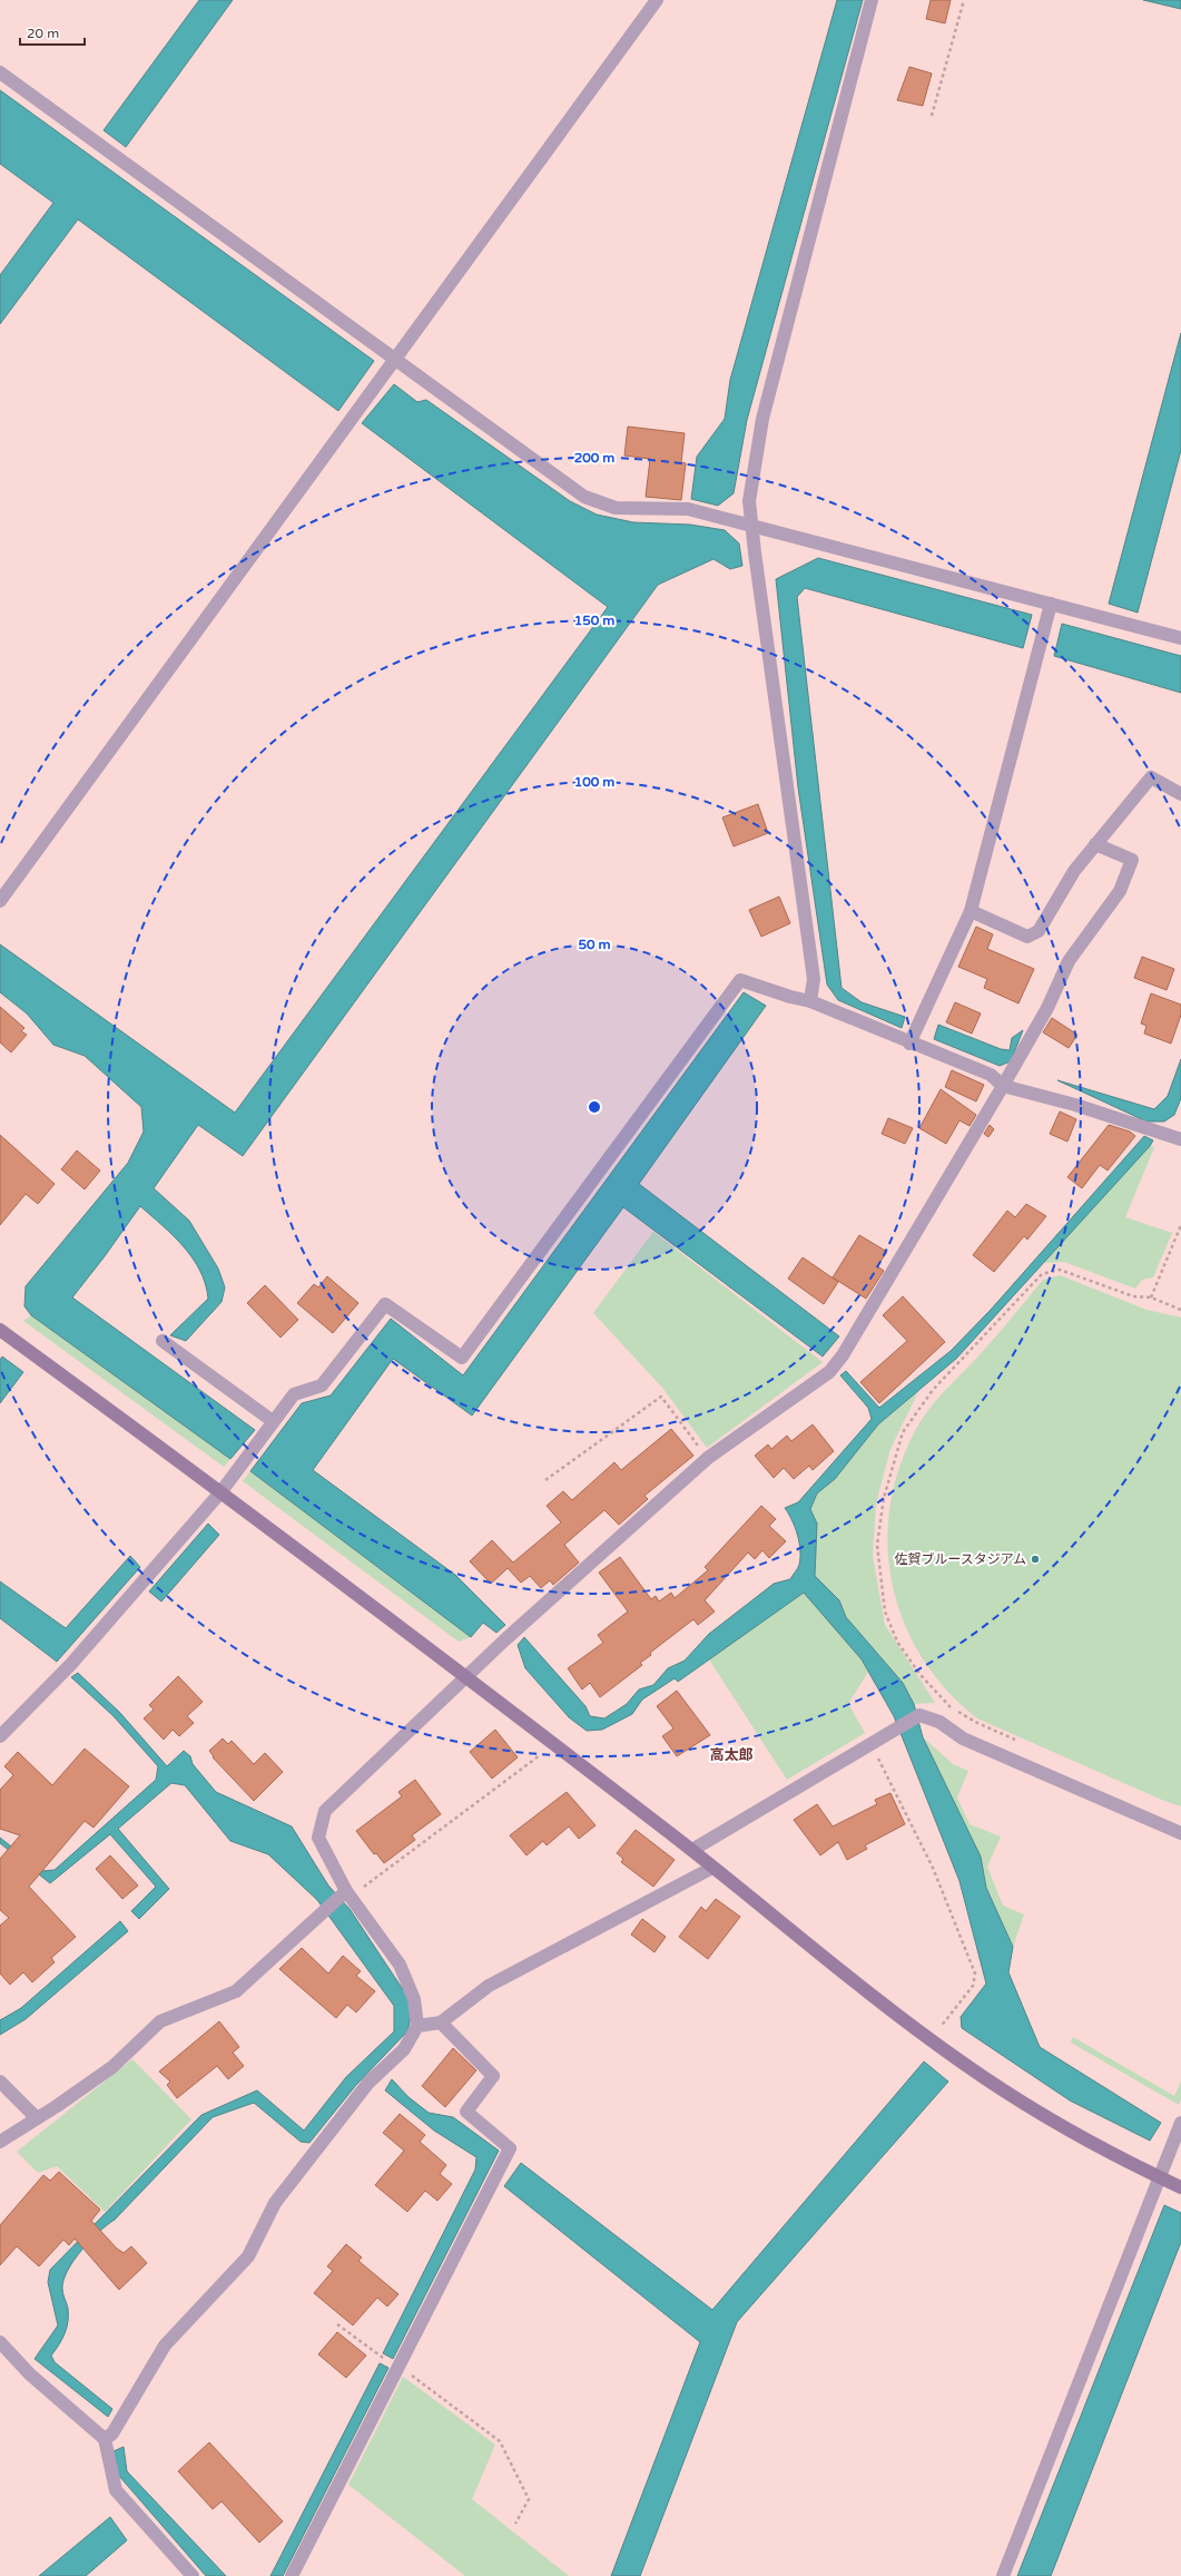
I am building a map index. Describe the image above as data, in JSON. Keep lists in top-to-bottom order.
{
  "districts": ["高太郎"],
  "places": ["佐賀ブルースタジアム"],
  "scale_bar": "20 m",
  "rings": [
    "200 m",
    "150 m",
    "100 m",
    "50 m"
  ]
}
